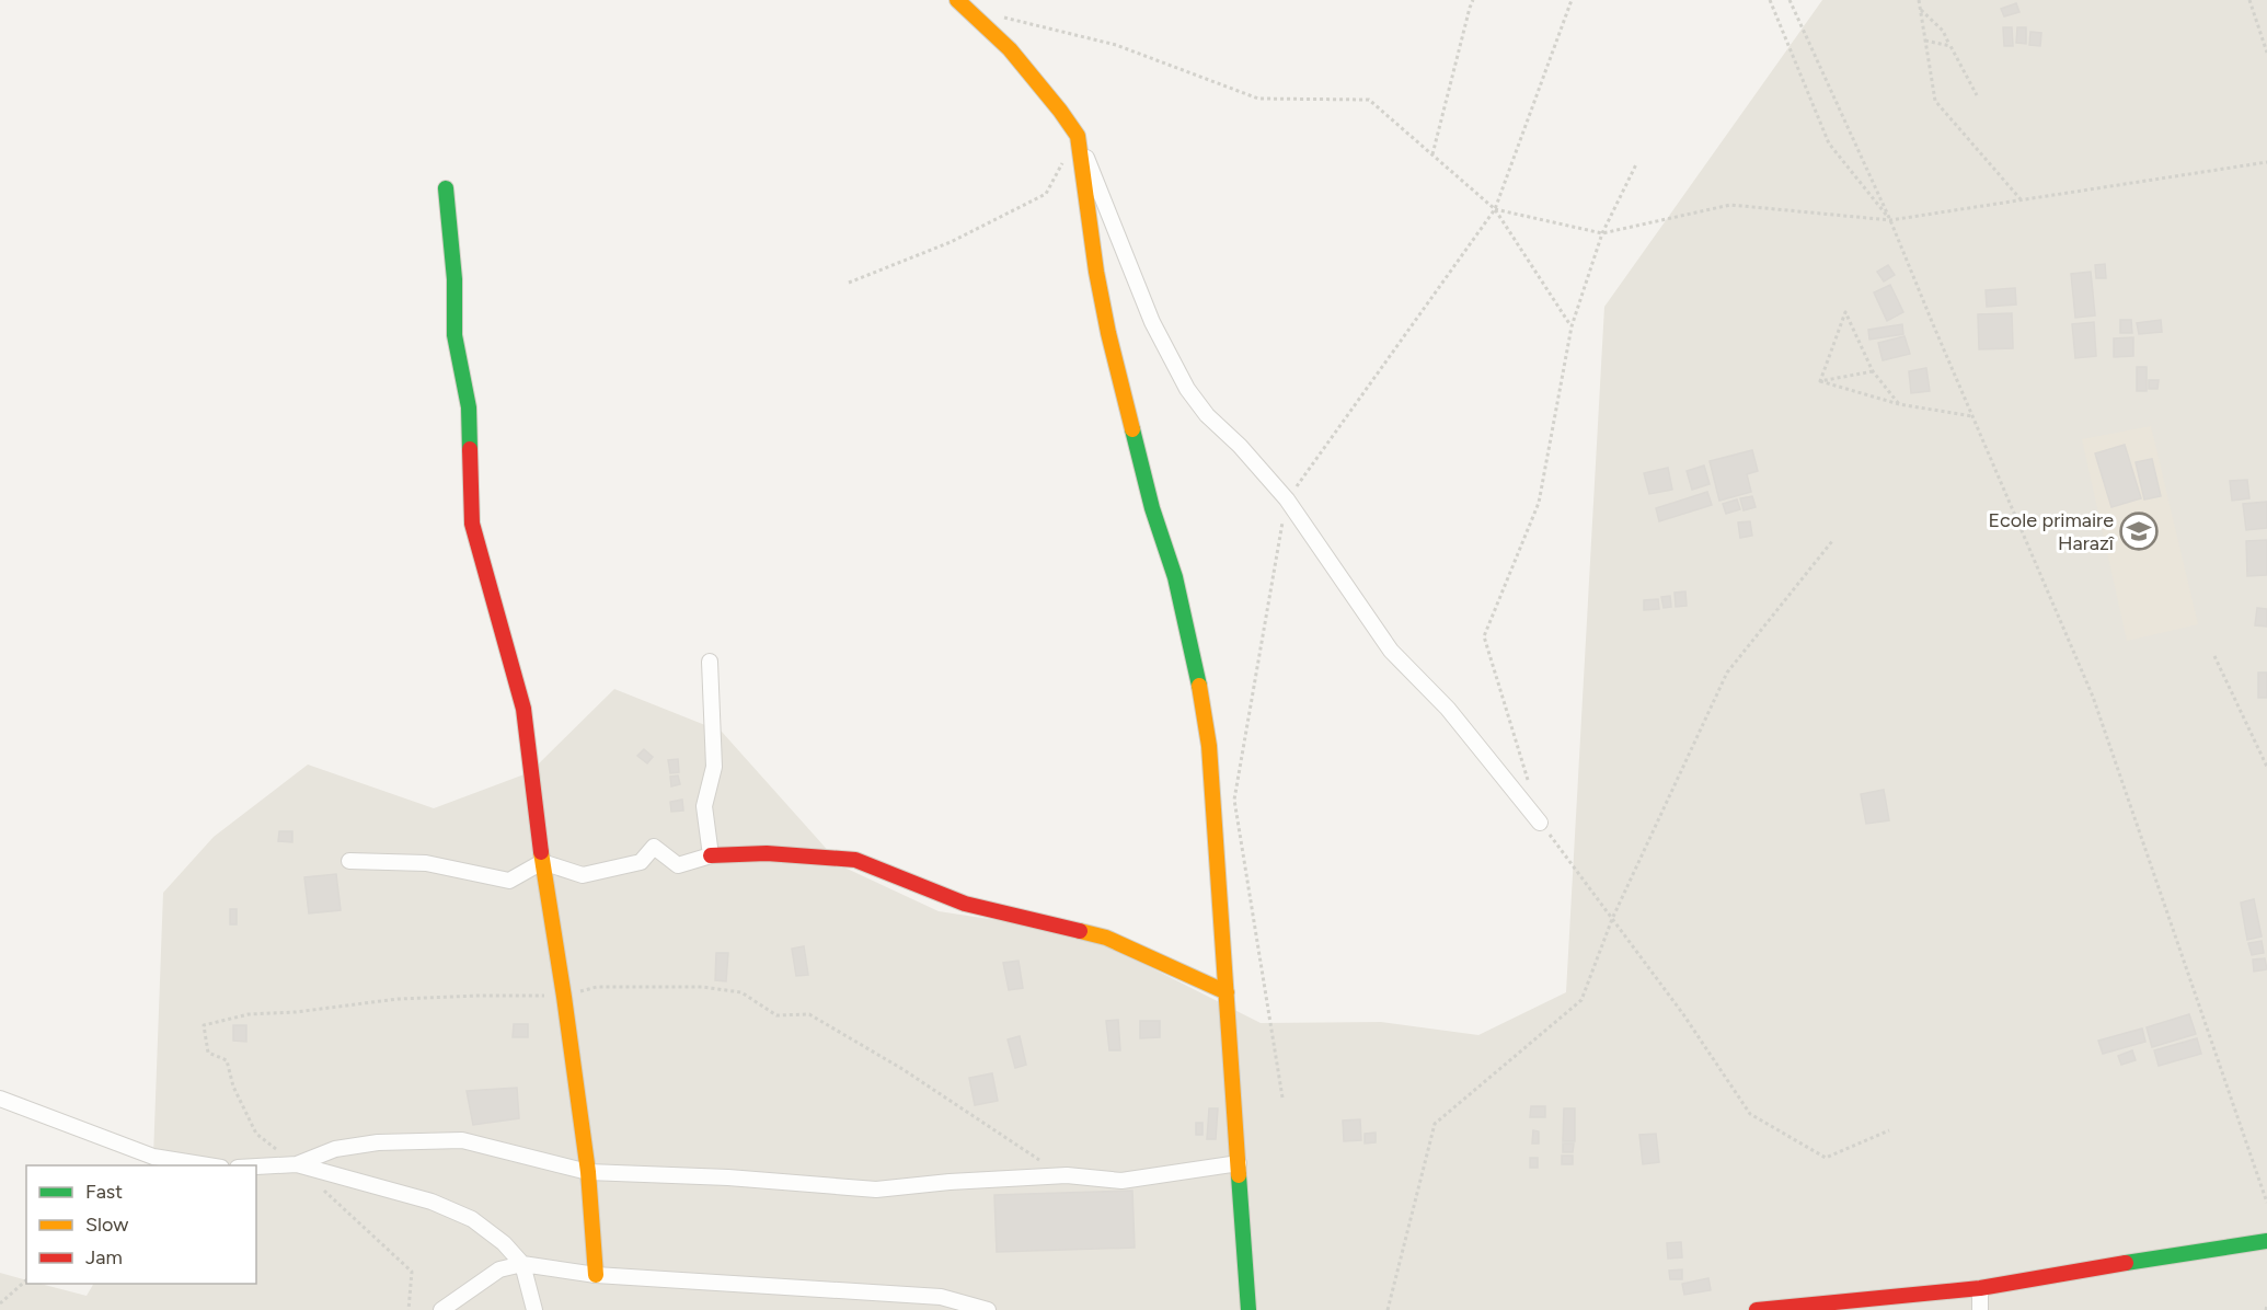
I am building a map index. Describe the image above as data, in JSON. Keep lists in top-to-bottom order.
{
  "places": {
    "school or university": ["Ecole primaire Harazî"]
  },
  "legend": ["Fast", "Slow", "Jam"]
}
